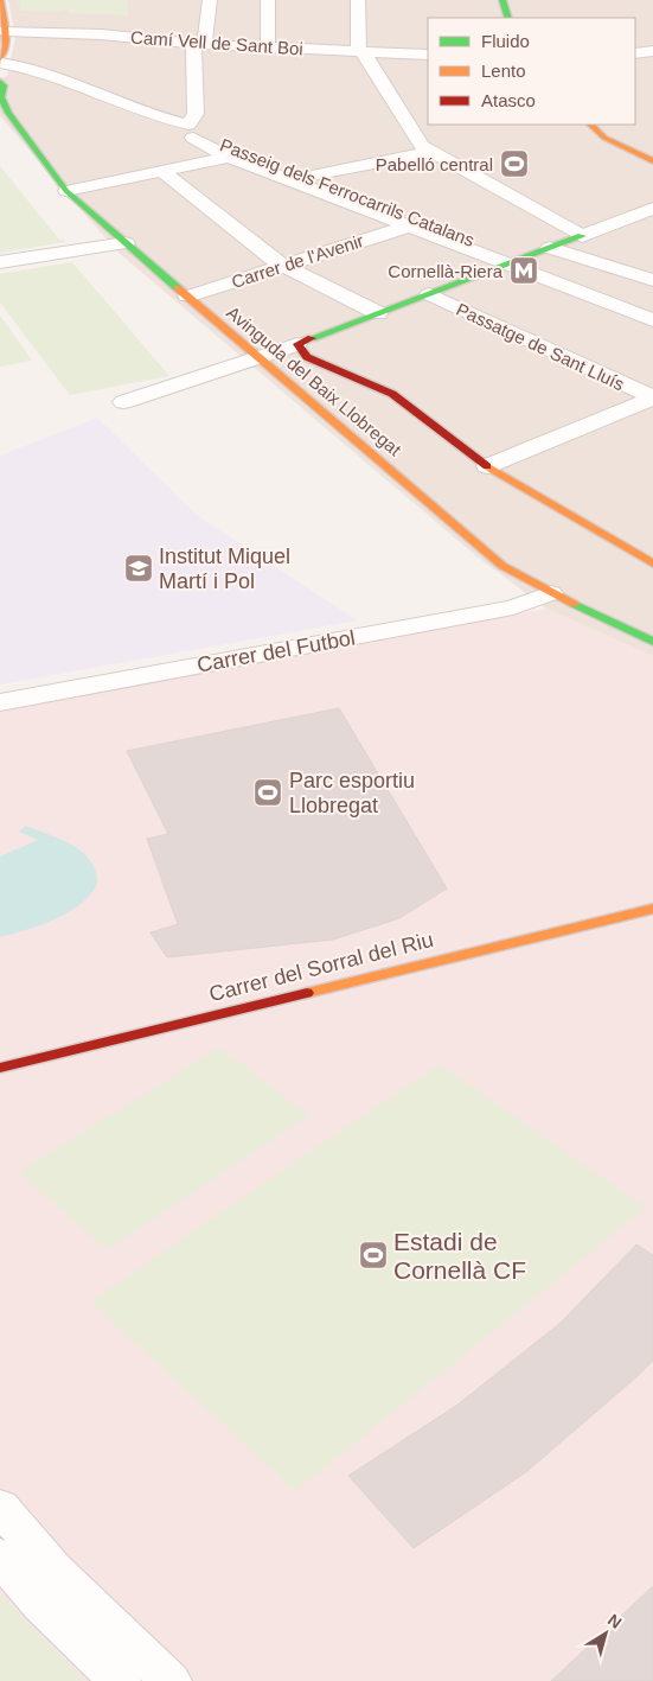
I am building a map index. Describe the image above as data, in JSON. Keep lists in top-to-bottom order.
{
  "streets": {
    "main road": ["Avinguda del Baix Llobregat", "Carrer del Sorral del Riu"],
    "street": [
      "Camí Vell de Sant Boi",
      "Passeig dels Ferrocarrils Catalans",
      "Carrer de l'Avenir",
      "Passatge de Sant Lluís",
      "Carrer del Futbol"
    ]
  },
  "crossings": [
    ["Camí Vell de Sant Boi", "Passeig dels Ferrocarrils Catalans"],
    ["Passeig dels Ferrocarrils Catalans", "Carrer de l'Avenir"],
    ["Carrer de l'Avenir", "Avinguda del Baix Llobregat"],
    ["Avinguda del Baix Llobregat", "Carrer del Futbol"]
  ],
  "places": {
    "sports": ["Pabelló central", "Parc esportiu Llobregat", "Estadi de Cornellà CF"],
    "metro station": ["Cornellà-Riera"],
    "school or university": ["Institut Miquel Martí i Pol"]
  },
  "legend": ["Fluido", "Lento", "Atasco"],
  "north": "top right"
}
